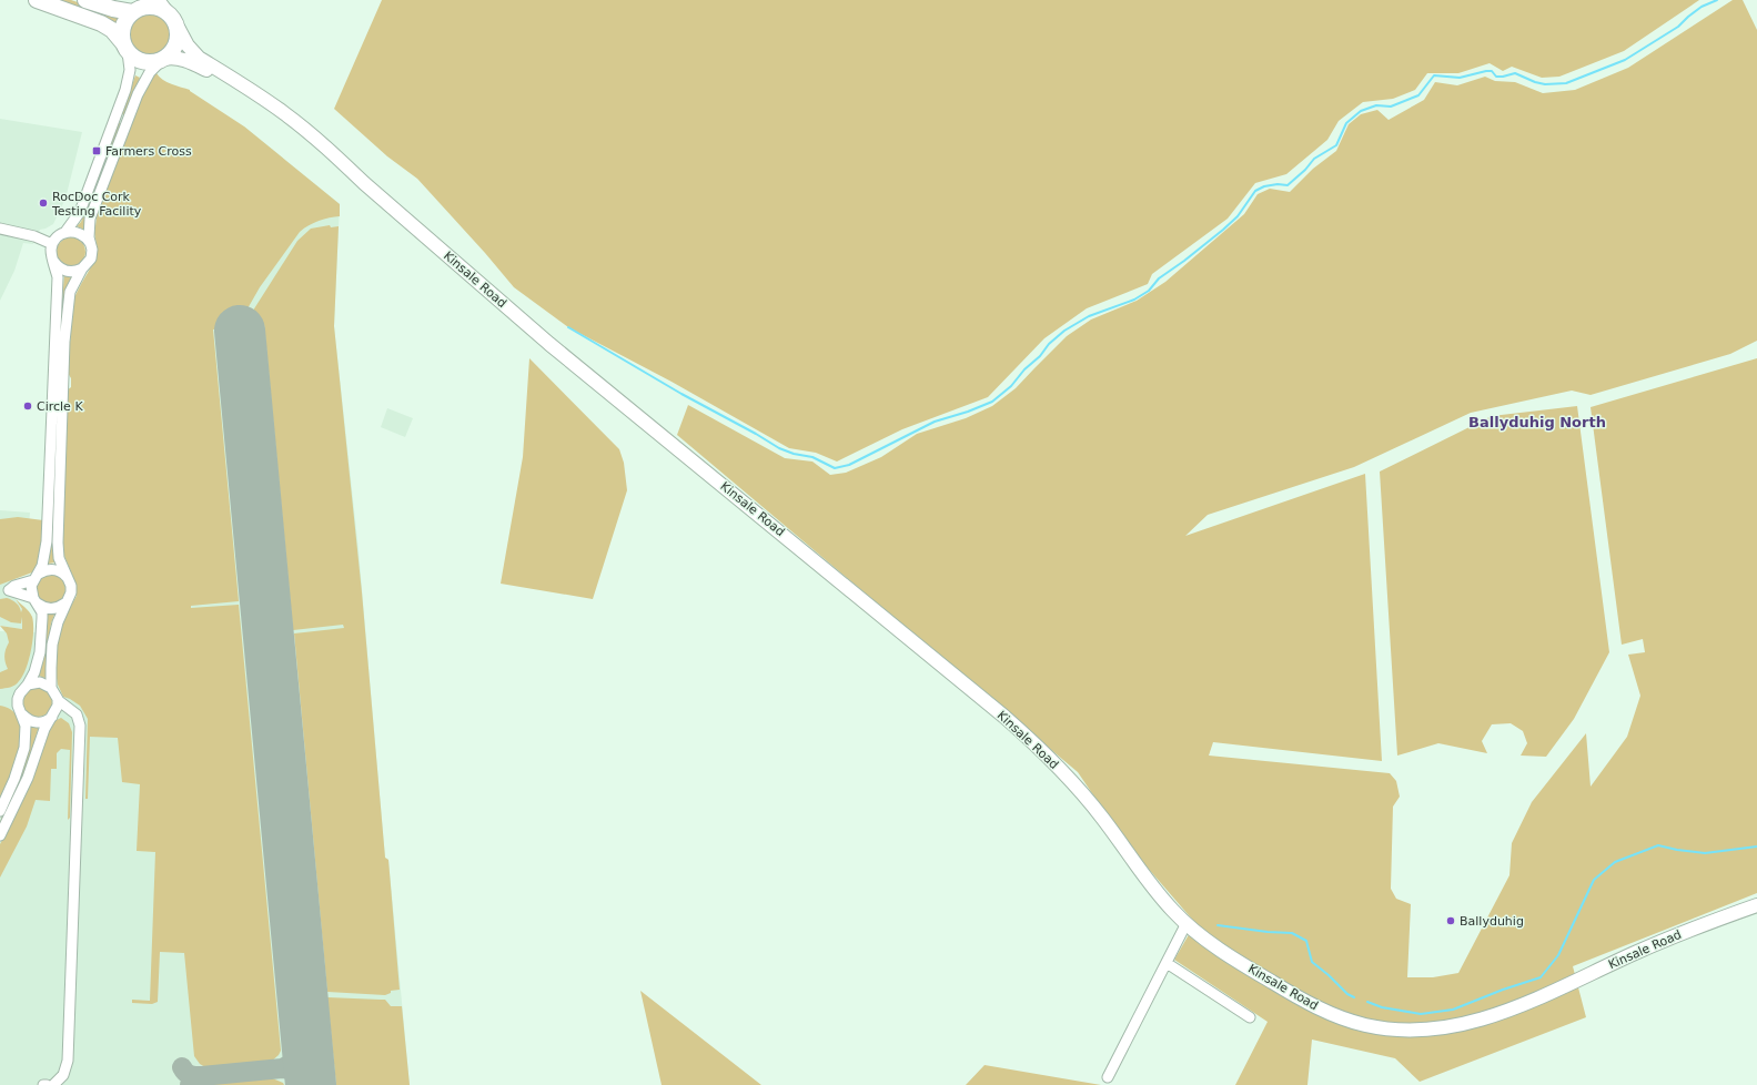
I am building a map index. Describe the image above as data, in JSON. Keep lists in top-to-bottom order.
{
  "streets": {
    "main road": ["Kinsale Road"]
  },
  "districts": ["Ballyduhig North"],
  "places": {
    "transit": ["Farmers Cross"],
    "other": ["RocDoc Cork Testing Facility", "Circle K", "Ballyduhig"]
  }
}
